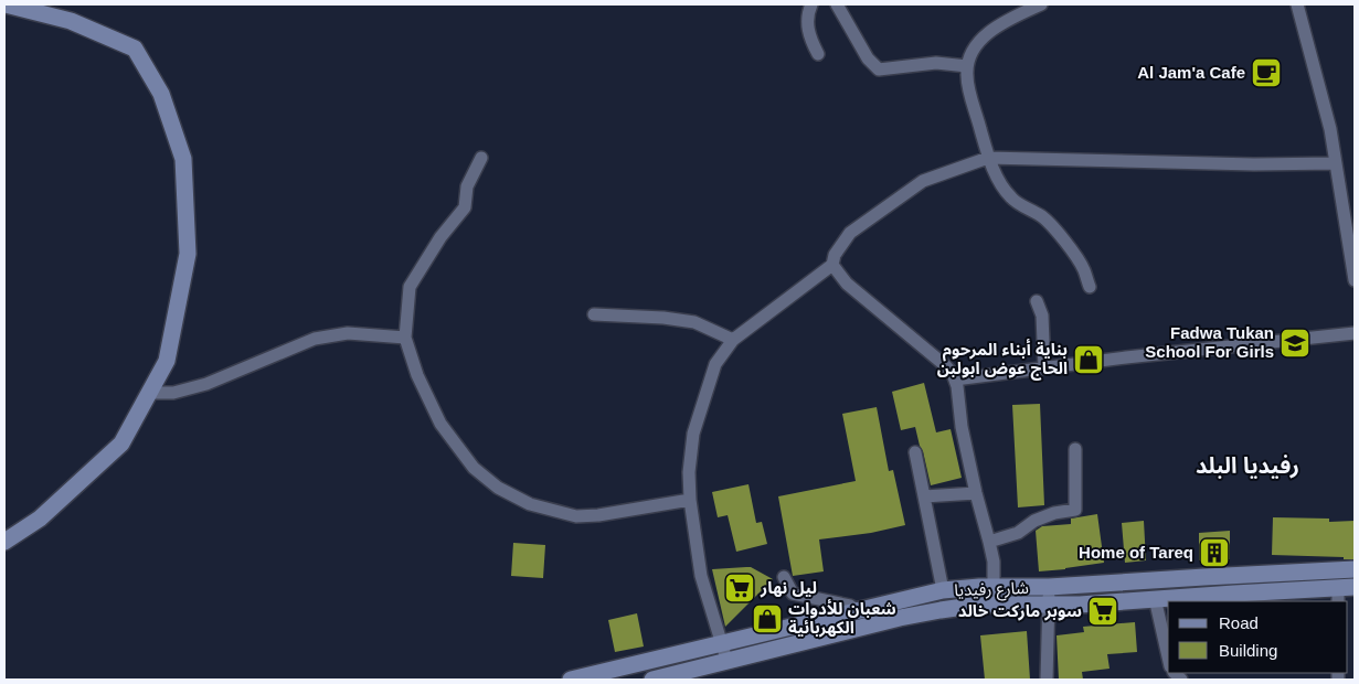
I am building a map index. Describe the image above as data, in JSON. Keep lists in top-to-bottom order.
{
  "streets": {
    "main road": ["شارع رفيديا"]
  },
  "districts": ["رفيديا البلد"],
  "places": {
    "cafe": ["Al Jam'a Cafe"],
    "school or university": ["Fadwa Tukan School For Girls"],
    "shop": ["بناية أبناء المرحوم الحاج عوض ابولبن", "شعبان للأدوات الكهربائية"],
    "building": ["Home of Tareq"],
    "supermarket": ["ليل نهار", "سوبر مارکت خالد"]
  },
  "legend": ["Road", "Building"]
}
